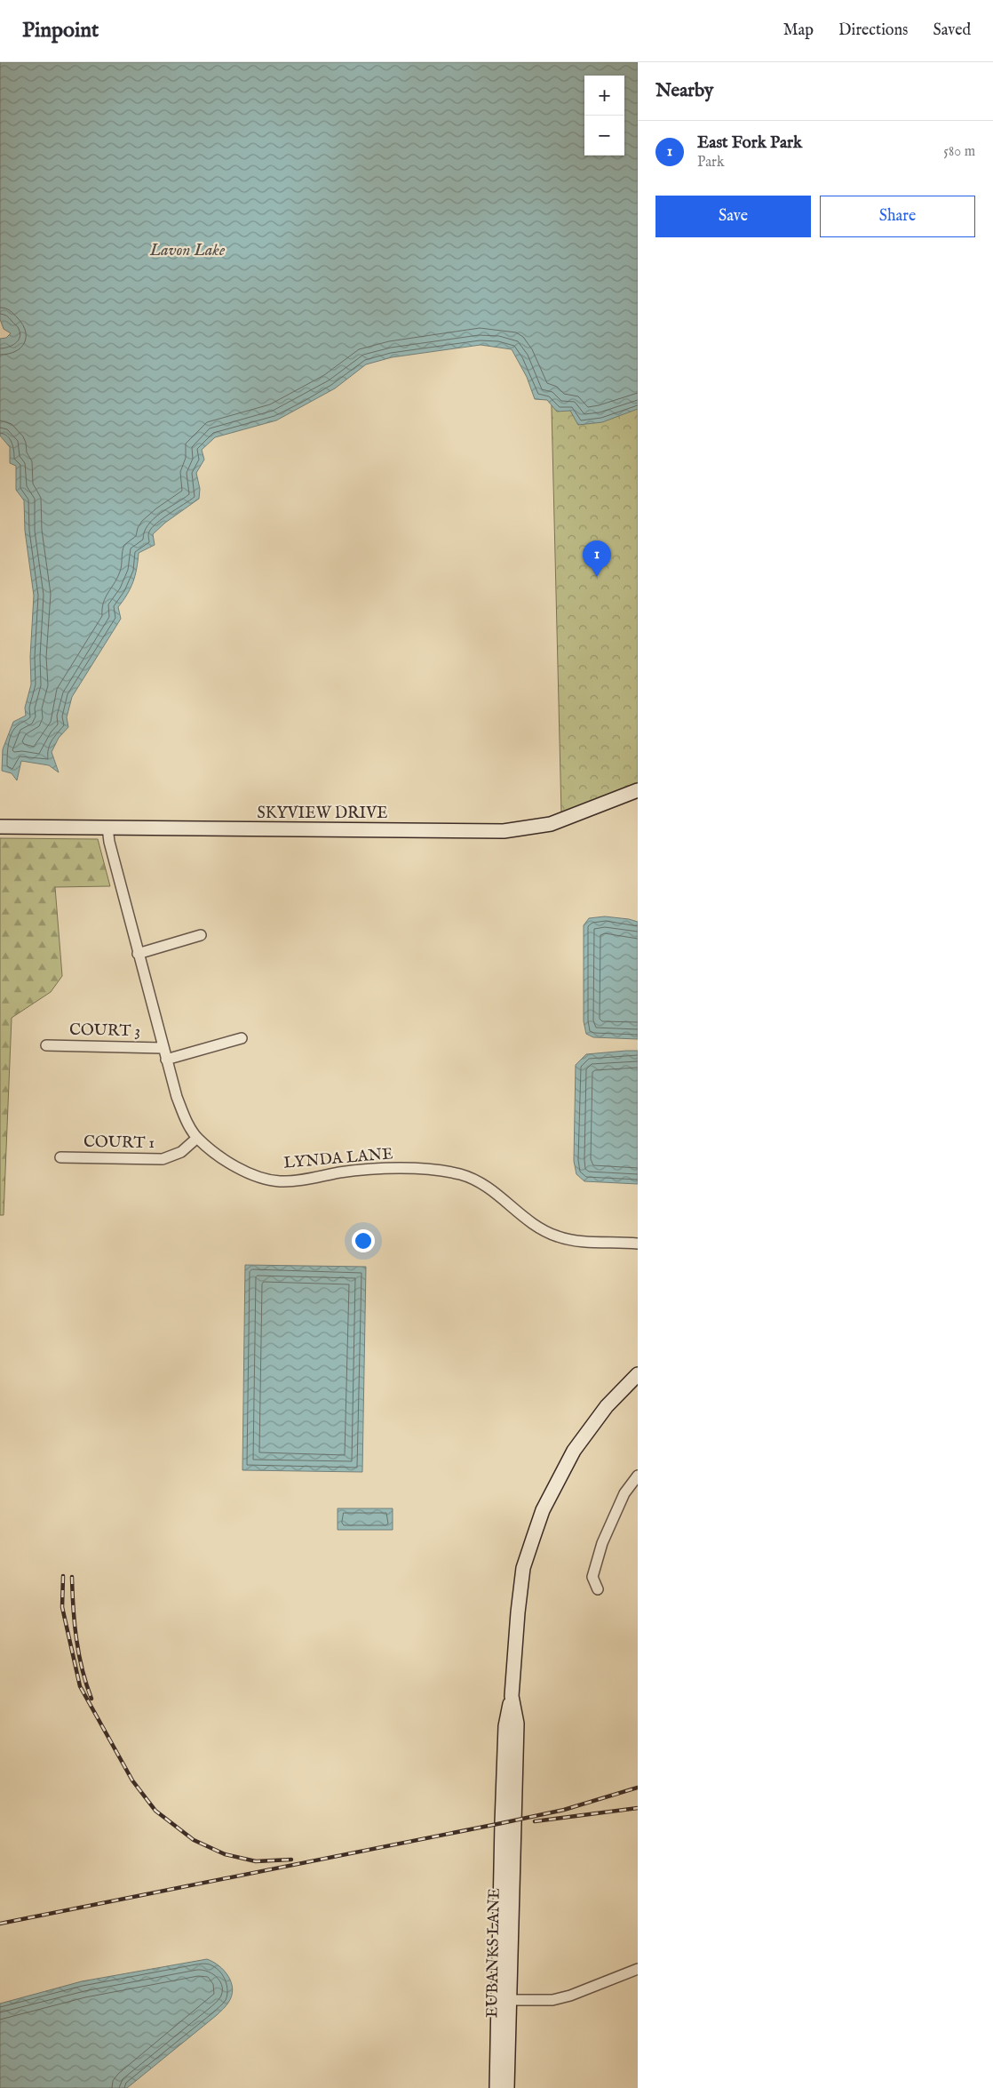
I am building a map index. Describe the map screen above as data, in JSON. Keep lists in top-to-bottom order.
{
  "streets": {
    "street": [
      "SKYVIEW DRIVE",
      "COURT 3",
      "COURT 1",
      "LYNDA LANE",
      "EUBANKS LANE"
    ]
  },
  "crossings": [
    ["SKYVIEW DRIVE", "LYNDA LANE"],
    ["COURT 3", "LYNDA LANE"],
    ["COURT 1", "LYNDA LANE"]
  ],
  "water": ["Lavon Lake"],
  "page": {
    "header": "Pinpoint",
    "nav": ["Map", "Directions", "Saved"],
    "heading": "Nearby",
    "map_buttons": ["+", "−"],
    "list": [
      {
        "mark": "1",
        "name": "East Fork Park",
        "note": "Park",
        "value": "580 m"
      }
    ],
    "buttons": ["Save", "Share"],
    "pins": "1"
  }
}
